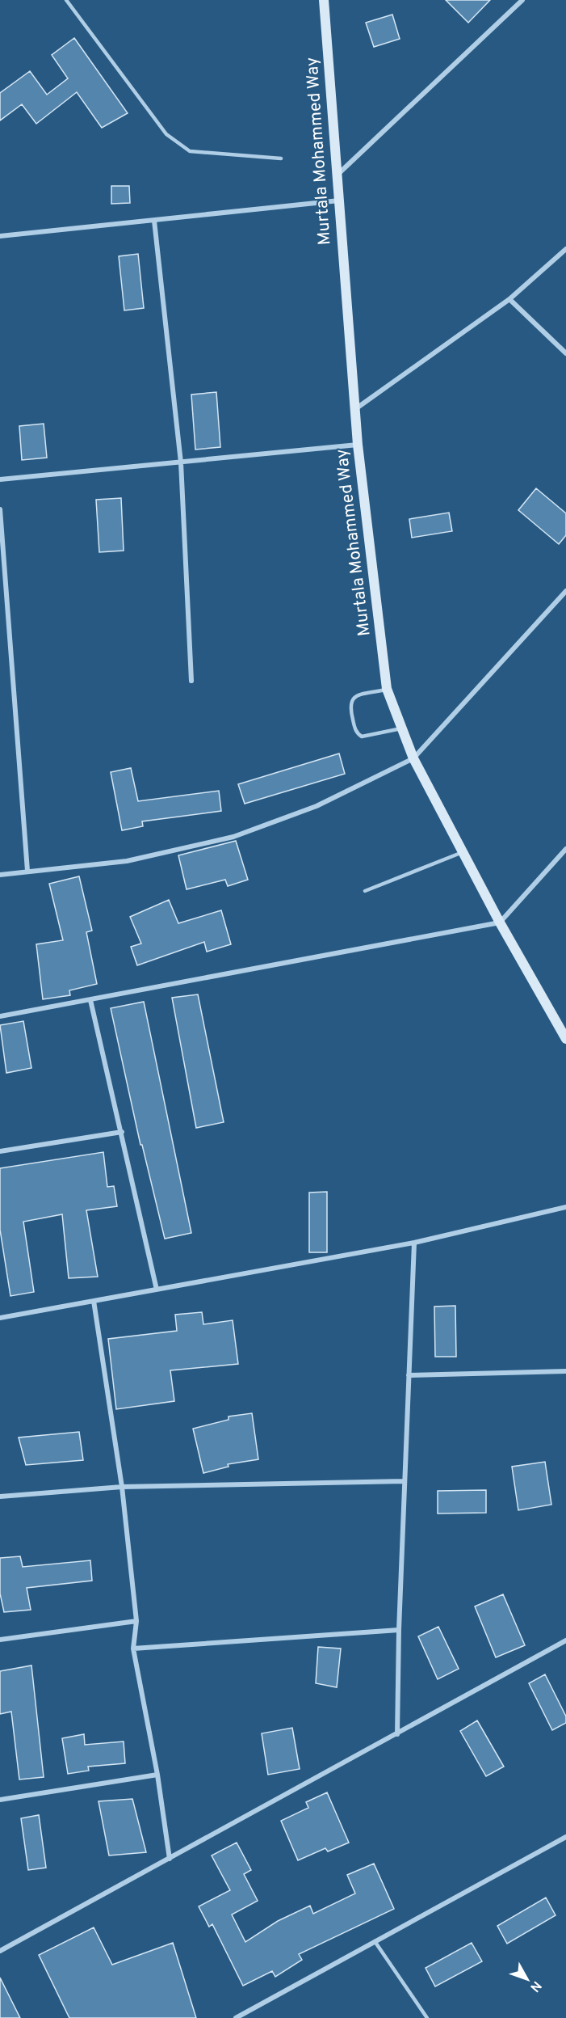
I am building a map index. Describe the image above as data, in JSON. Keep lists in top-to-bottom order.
{
  "streets": {
    "street": ["Murtala Mohammed Way"]
  },
  "north": "bottom right"
}
